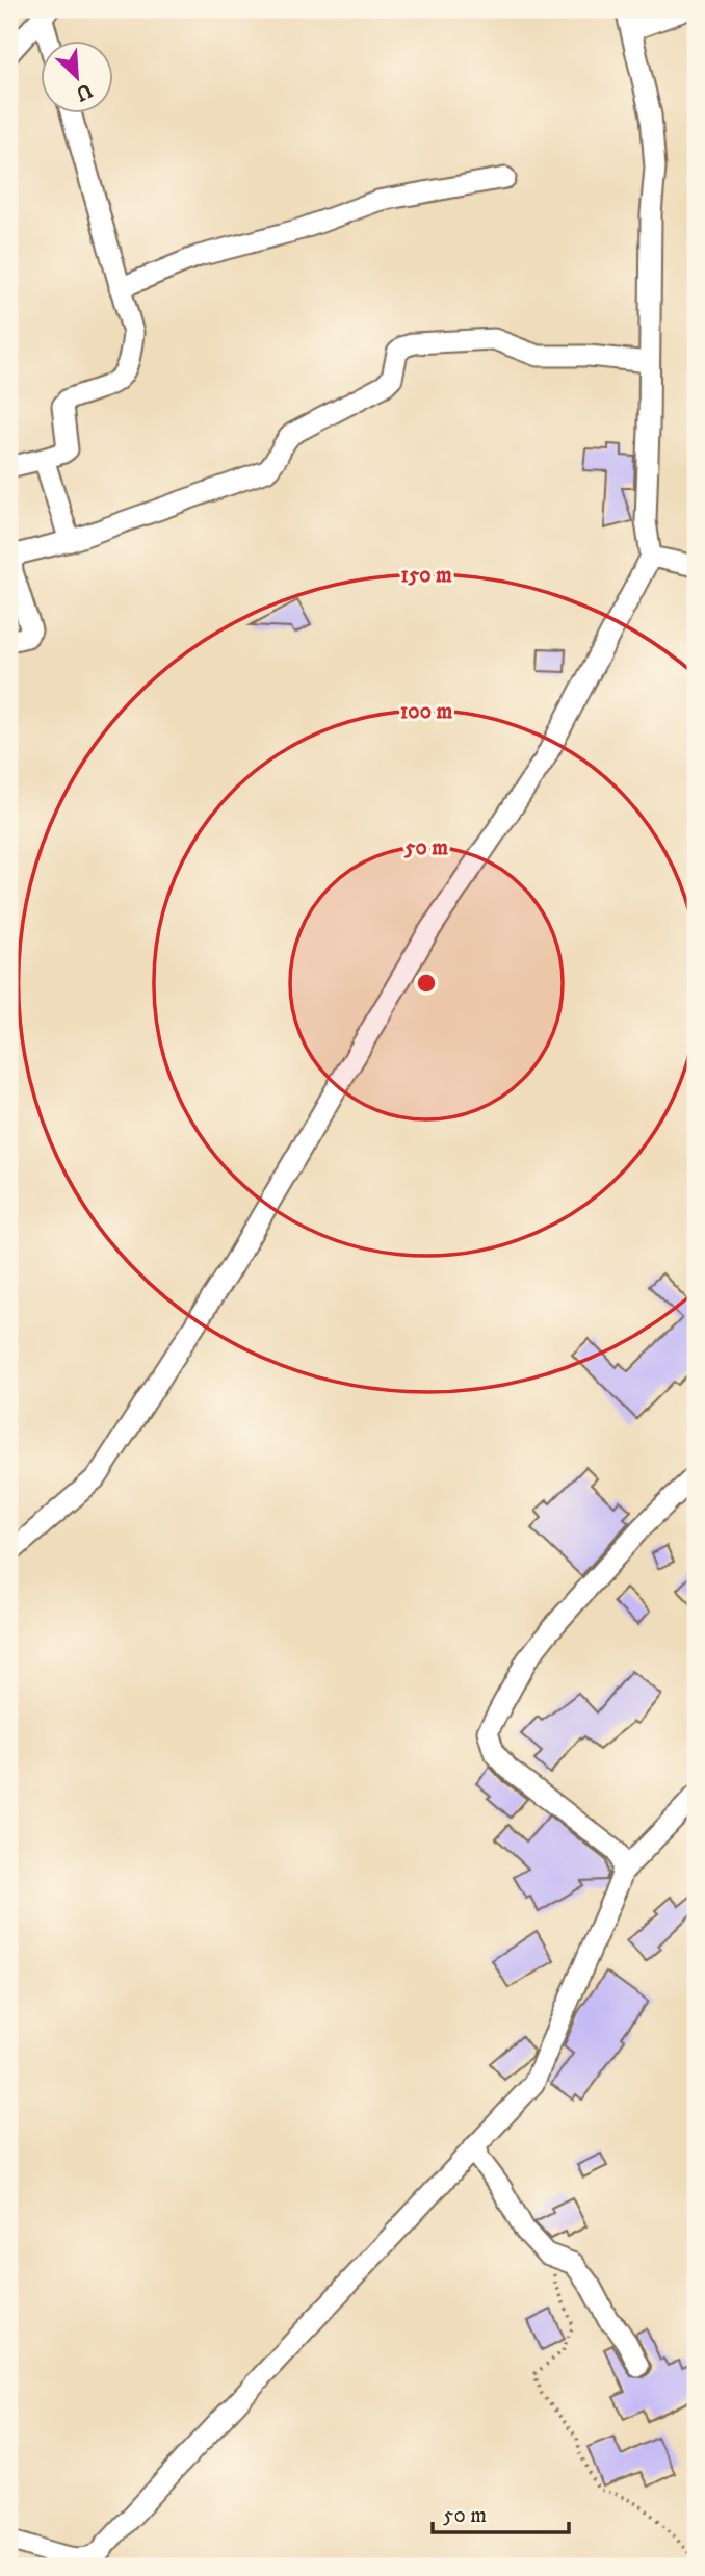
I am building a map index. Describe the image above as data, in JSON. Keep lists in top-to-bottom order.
{
  "scale_bar": "50 m",
  "north": "bottom right",
  "rings": ["150 m", "100 m", "50 m"]
}
